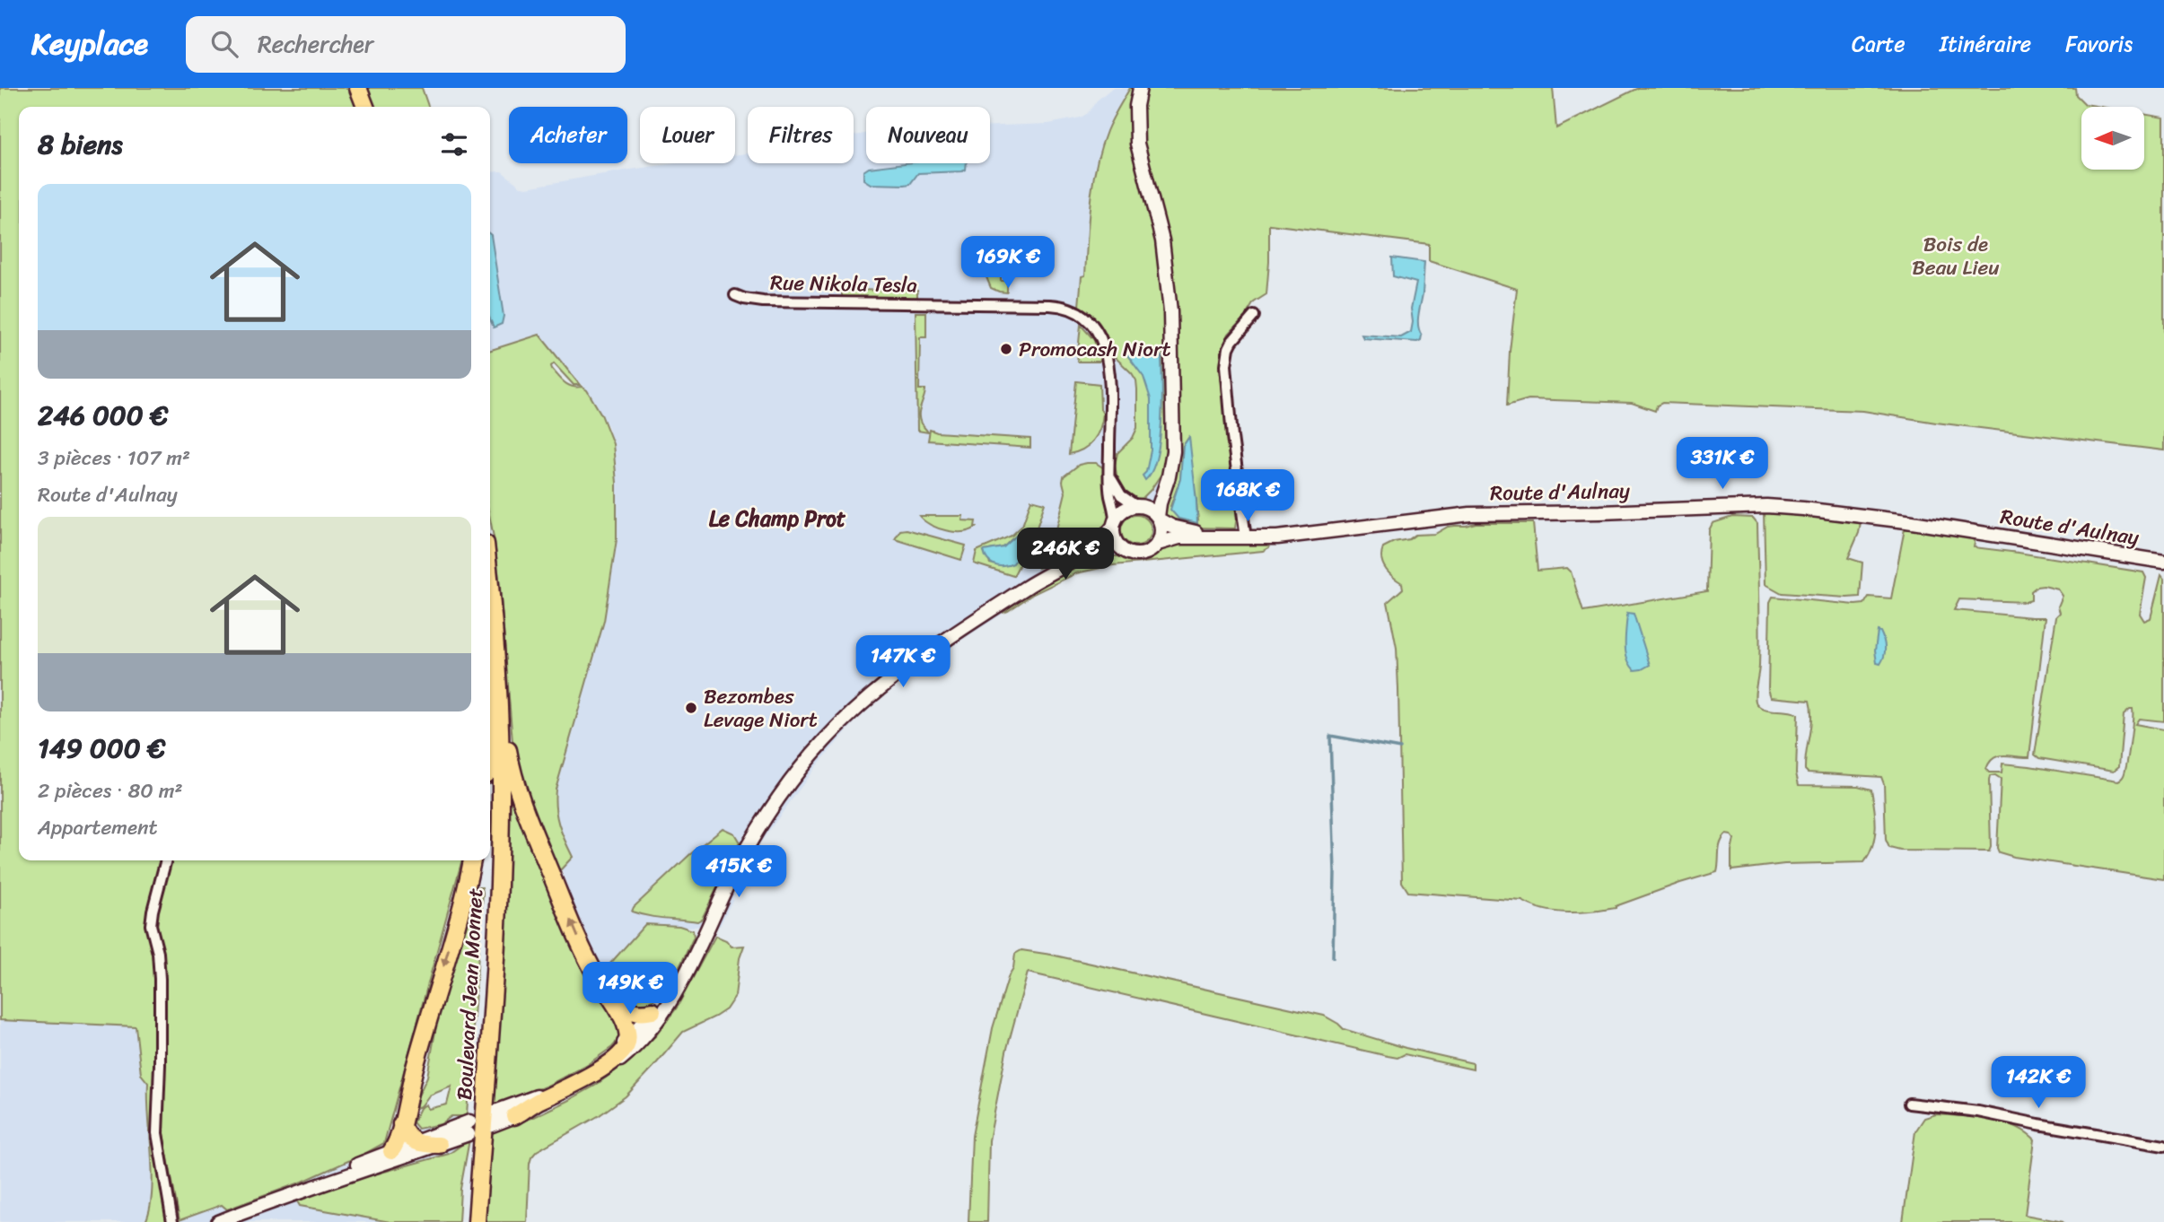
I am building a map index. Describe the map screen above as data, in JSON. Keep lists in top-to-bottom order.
{
  "streets": {
    "main road": ["Boulevard Jean Monnet"],
    "street": ["Rue Nikola Tesla", "Route d'Aulnay"]
  },
  "crossings": [
    ["Rue Nikola Tesla", "Route d'Aulnay"]
  ],
  "districts": ["Le Champ Prot"],
  "parks": ["Bois de Beau Lieu"],
  "places": ["Promocash Niort", "Bezombes Levage Niort"],
  "north": "left",
  "page": {
    "header": "Keyplace",
    "search": "Rechercher",
    "nav": ["Carte", "Itinéraire", "Favoris"],
    "chip": [
      "Acheter",
      "Louer",
      "Filtres",
      "Nouveau"
    ],
    "heading": "8 biens",
    "list": [
      {
        "name": "246 000 €",
        "note": "3 pièces · 107 m² · Route d'Aulnay"
      },
      {
        "name": "149 000 €",
        "note": "2 pièces · 80 m² · Appartement"
      }
    ],
    "price": [
      "169K €",
      "331K €",
      "168K €",
      "246K €",
      "147K €",
      "415K €",
      "149K €",
      "142K €"
    ]
  }
}
